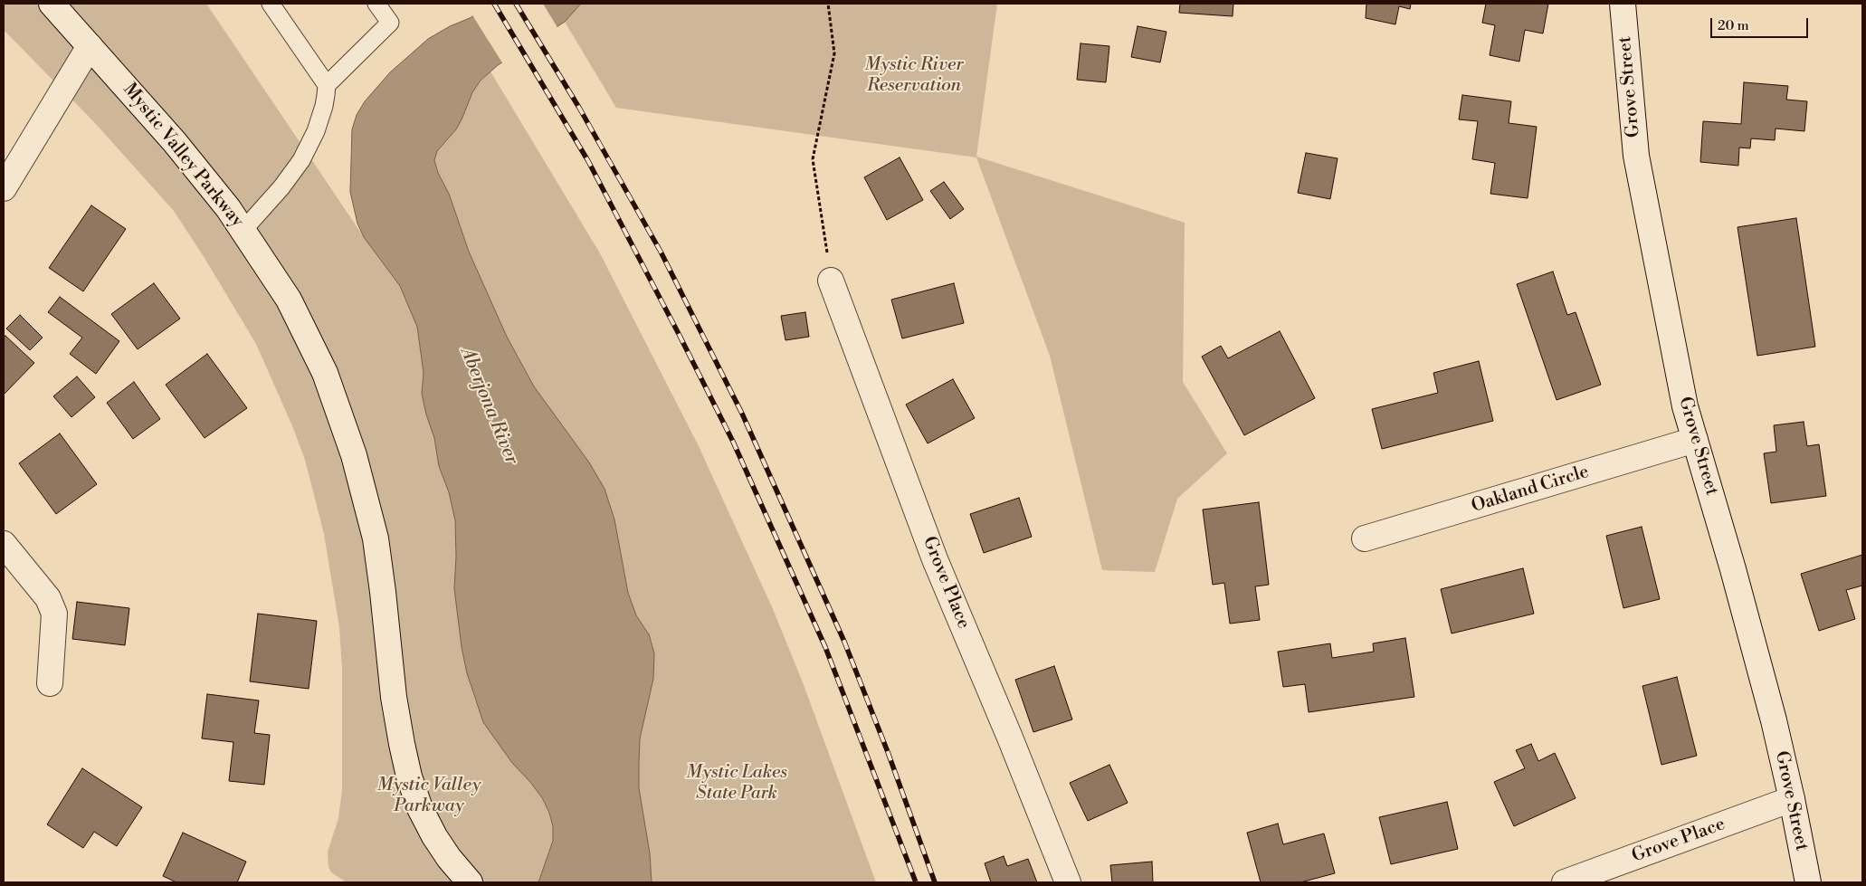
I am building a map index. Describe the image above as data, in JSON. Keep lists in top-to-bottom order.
{
  "streets": {
    "street": [
      "Grove Street",
      "Mystic Valley Parkway",
      "Oakland Circle",
      "Grove Place"
    ]
  },
  "crossings": [
    ["Grove Street", "Oakland Circle"],
    ["Grove Street", "Grove Place"]
  ],
  "water": ["Aberjona River"],
  "parks": ["Mystic River Reservation", "Mystic Lakes State Park", "Mystic Valley Parkway"],
  "scale_bar": "20 m"
}
